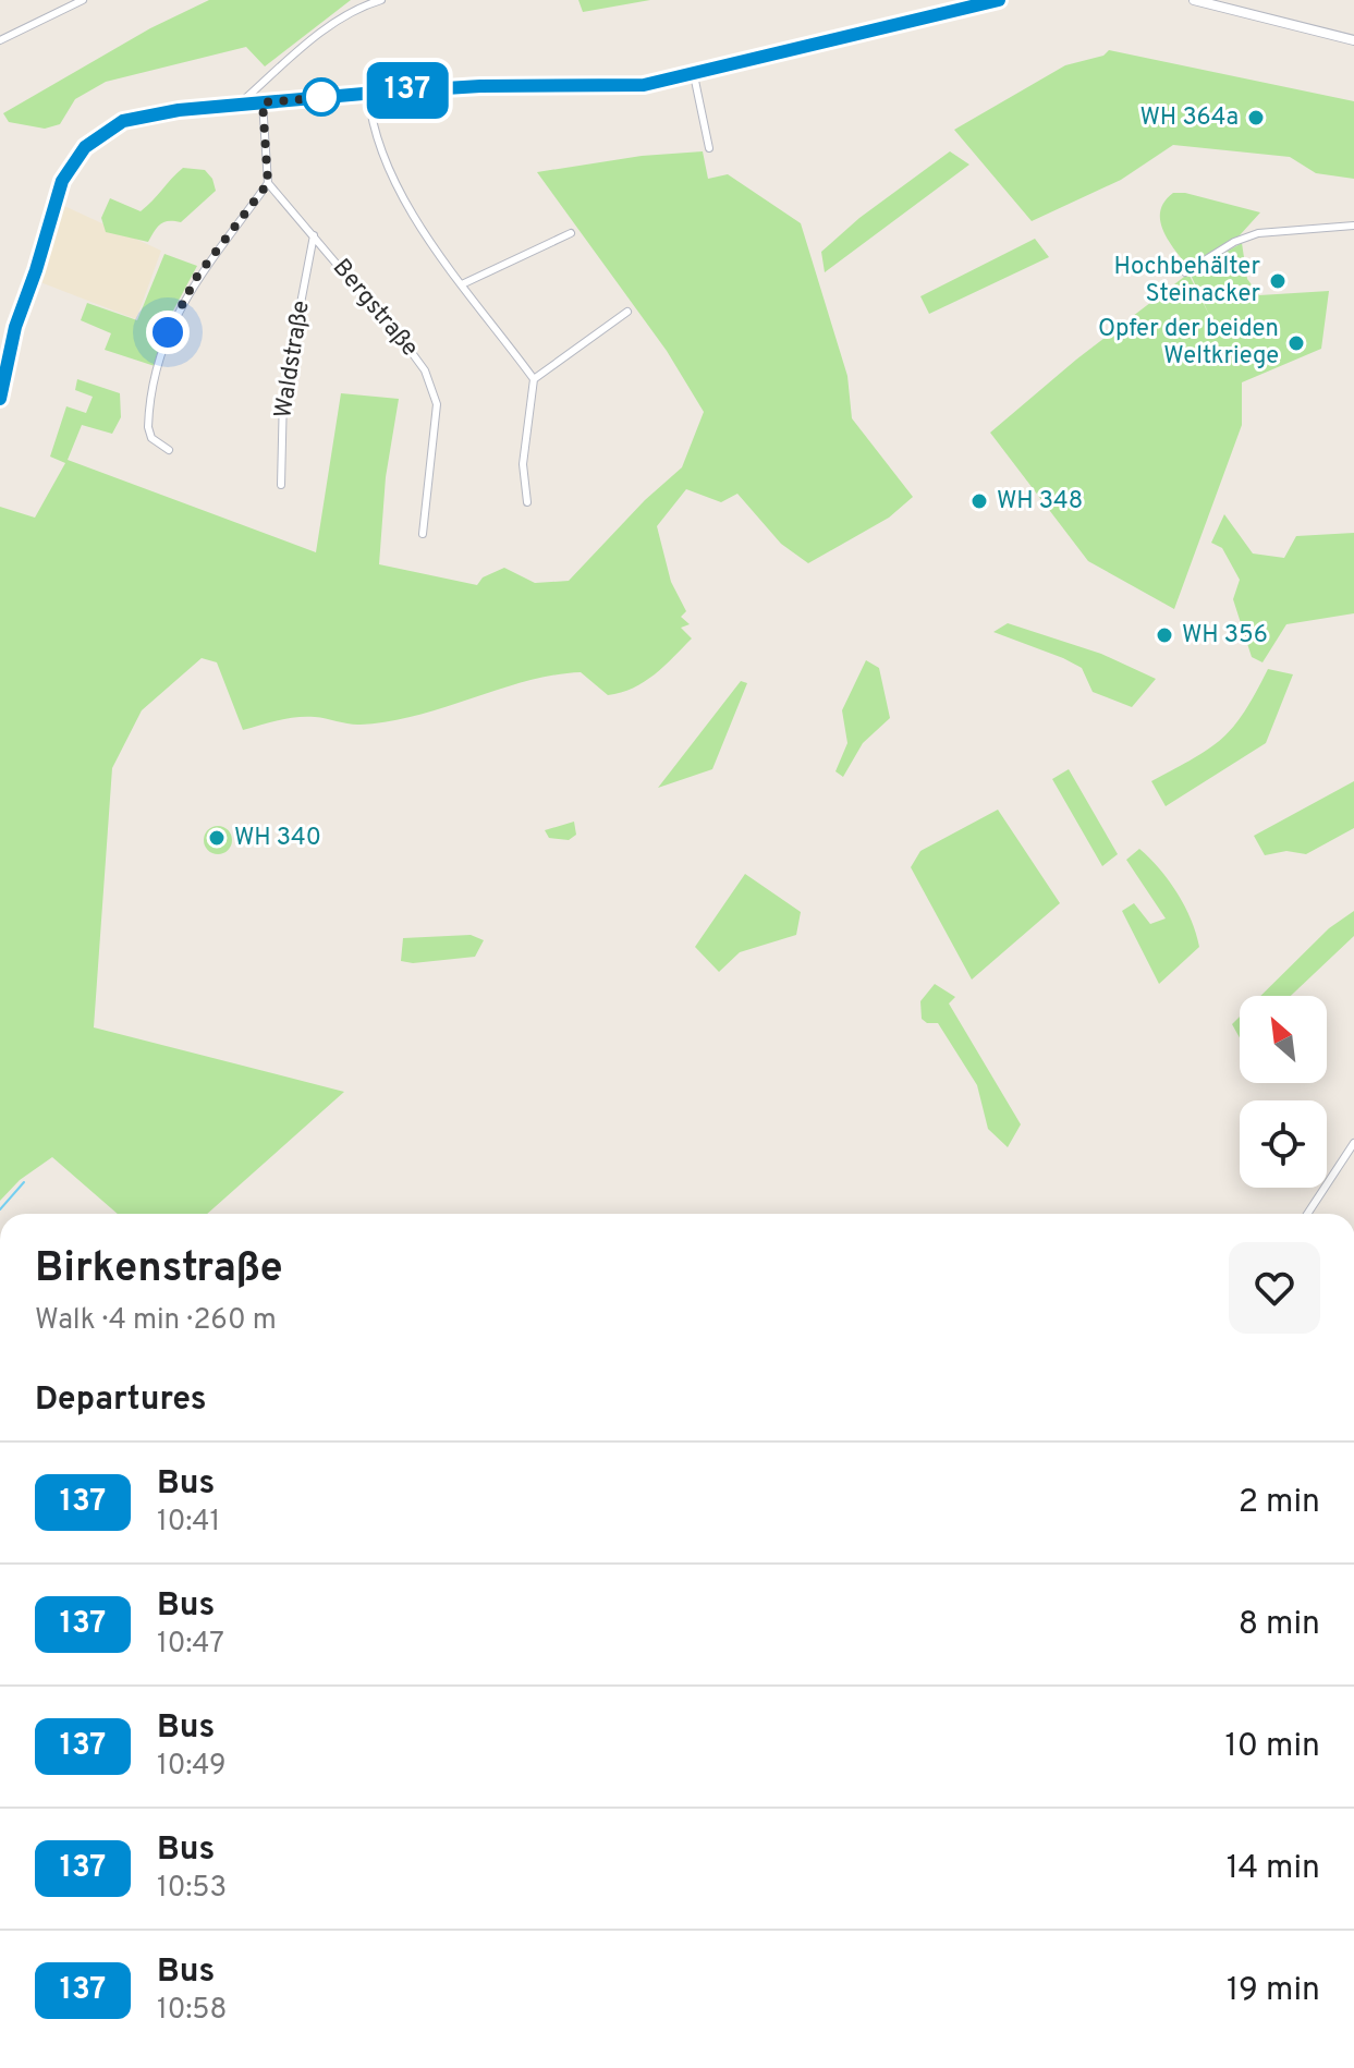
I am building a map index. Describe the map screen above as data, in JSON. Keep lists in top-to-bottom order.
{
  "streets": {
    "street": ["Bergstraße", "Waldstraße"]
  },
  "crossings": [
    ["Bergstraße", "Waldstraße"]
  ],
  "places": [
    "WH 364a",
    "Hochbehälter Steinacker",
    "Opfer der beiden Weltkriege",
    "WH 348",
    "WH 356",
    "WH 340"
  ],
  "lines": ["bus line 137"],
  "north": "top left",
  "page": {
    "on_map": "137",
    "heading": [
      ["Birkenstraße", "Walk · 4 min · 260 m"],
      "Departures"
    ],
    "list": [
      {
        "mark": "137",
        "name": "Bus",
        "note": "10:41",
        "value": "2 min"
      },
      {
        "mark": "137",
        "name": "Bus",
        "note": "10:47",
        "value": "8 min"
      },
      {
        "mark": "137",
        "name": "Bus",
        "note": "10:49",
        "value": "10 min"
      },
      {
        "mark": "137",
        "name": "Bus",
        "note": "10:53",
        "value": "14 min"
      },
      {
        "mark": "137",
        "name": "Bus",
        "note": "10:58",
        "value": "19 min"
      }
    ]
  }
}
